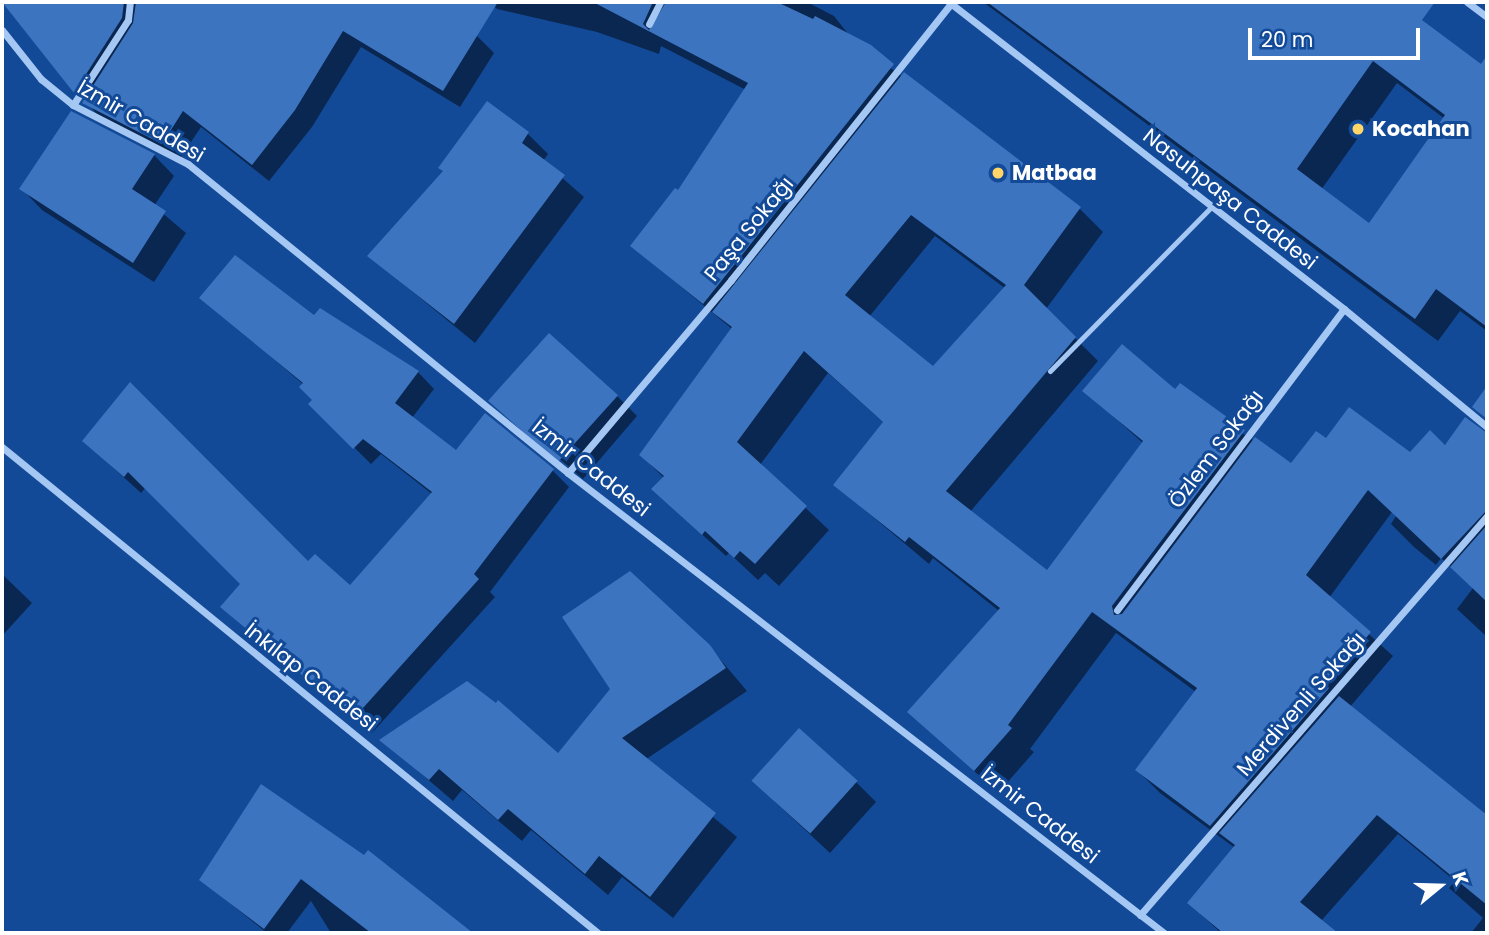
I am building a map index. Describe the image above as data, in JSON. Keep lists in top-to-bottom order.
{
  "streets": {
    "street": [
      "İzmir Caddesi",
      "Nasuhpaşa Caddesi",
      "Paşa Sokağı",
      "Özlem Sokağı",
      "İnkılap Caddesi",
      "Merdivenli Sokağı"
    ]
  },
  "crossings": [
    ["İzmir Caddesi", "Paşa Sokağı"],
    ["İzmir Caddesi", "Merdivenli Sokağı"],
    ["Nasuhpaşa Caddesi", "Paşa Sokağı"],
    ["Nasuhpaşa Caddesi", "Özlem Sokağı"]
  ],
  "places": ["Kocahan", "Matbaa"],
  "scale_bar": "20 m",
  "north": "right"
}
